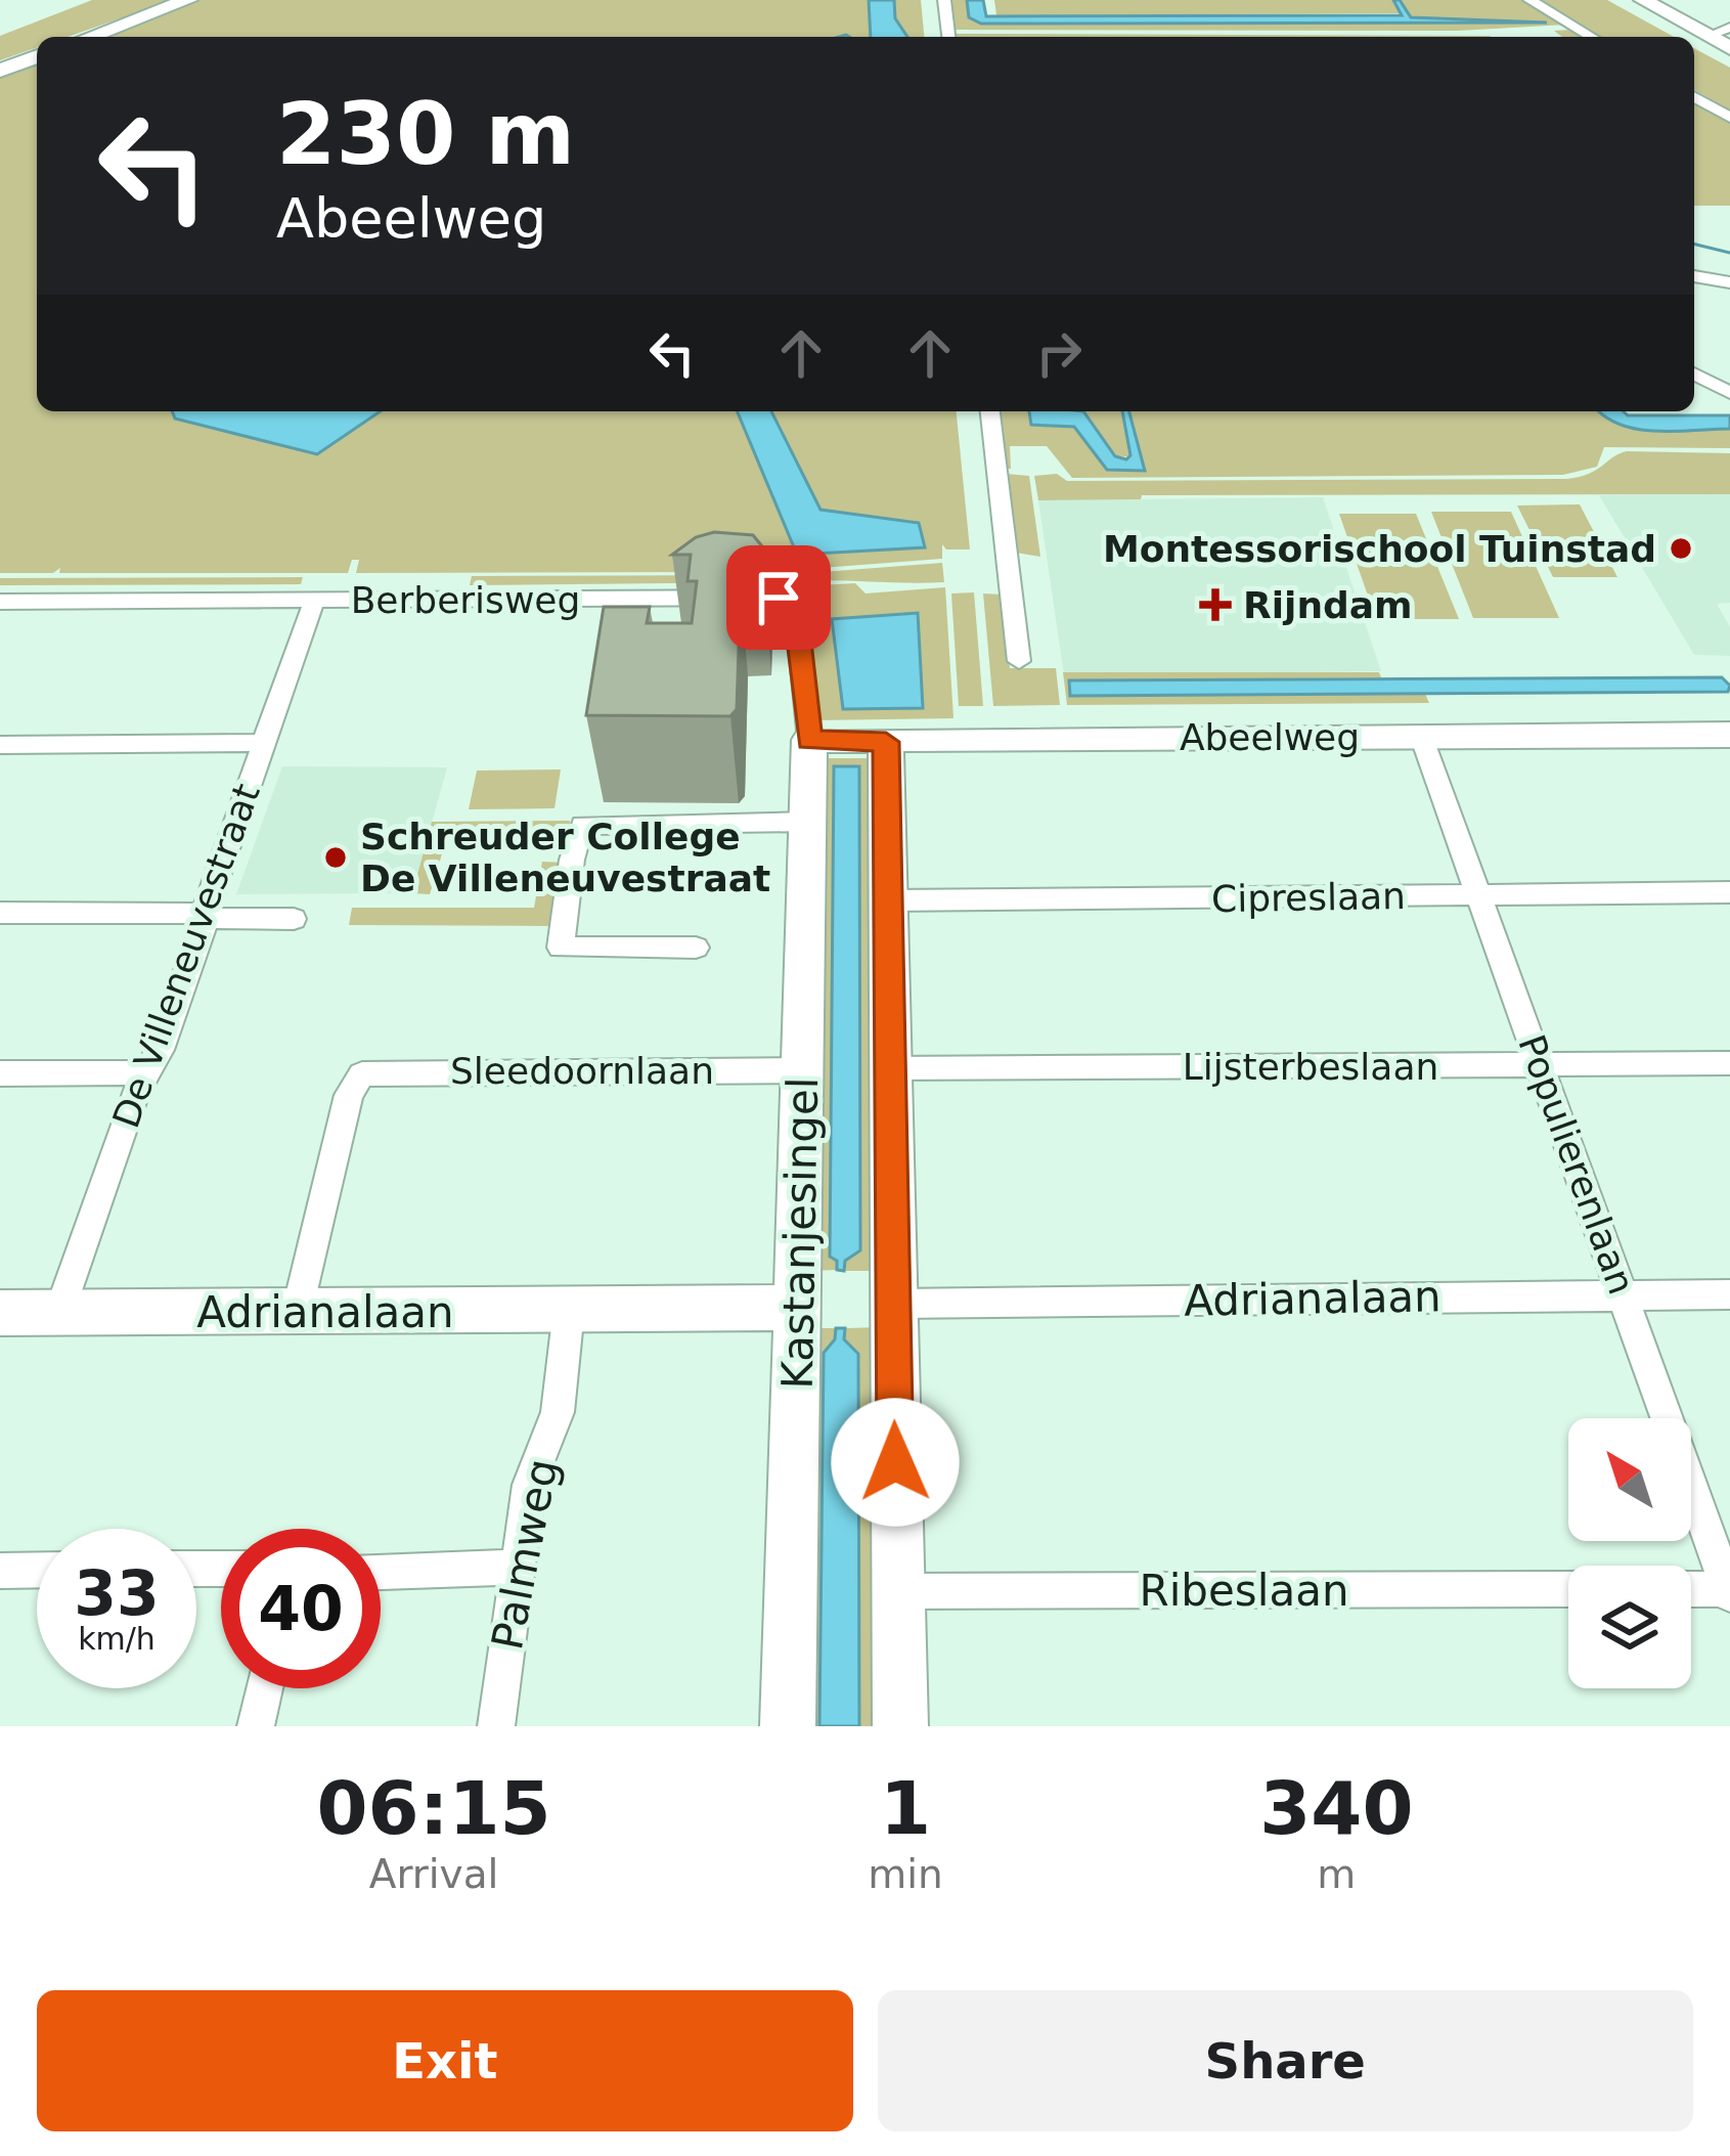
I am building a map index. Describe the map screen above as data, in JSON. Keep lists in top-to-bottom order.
{
  "streets": {
    "street": [
      "Berberisweg",
      "Abeelweg",
      "Cipreslaan",
      "De Villeneuvestraat",
      "Lijsterbeslaan",
      "Sleedoornlaan",
      "Populierenlaan",
      "Kastanjesingel",
      "Adrianalaan",
      "Palmweg",
      "Ribeslaan"
    ]
  },
  "crossings": [
    ["Berberisweg", "Abeelweg"],
    ["Berberisweg", "De Villeneuvestraat"],
    ["Berberisweg", "Kastanjesingel"],
    ["Abeelweg", "Populierenlaan"],
    ["Abeelweg", "Kastanjesingel"],
    ["Cipreslaan", "Populierenlaan"],
    ["De Villeneuvestraat", "Adrianalaan"],
    ["Lijsterbeslaan", "Populierenlaan"],
    ["Sleedoornlaan", "Kastanjesingel"],
    ["Sleedoornlaan", "Adrianalaan"],
    ["Populierenlaan", "Adrianalaan"],
    ["Kastanjesingel", "Adrianalaan"],
    ["Adrianalaan", "Palmweg"]
  ],
  "places": {
    "other": ["Montessorischool Tuinstad", "Schreuder College De Villeneuvestraat"],
    "health": ["Rijndam"]
  },
  "north": "top left",
  "page": {
    "turn": ["230 m", "Abeelweg"],
    "speed": "33 km/h",
    "limit": "40",
    "eta": [
      "06:15",
      "Arrival",
      "1",
      "min",
      "340",
      "m"
    ],
    "buttons": ["Exit", "Share"]
  }
}
